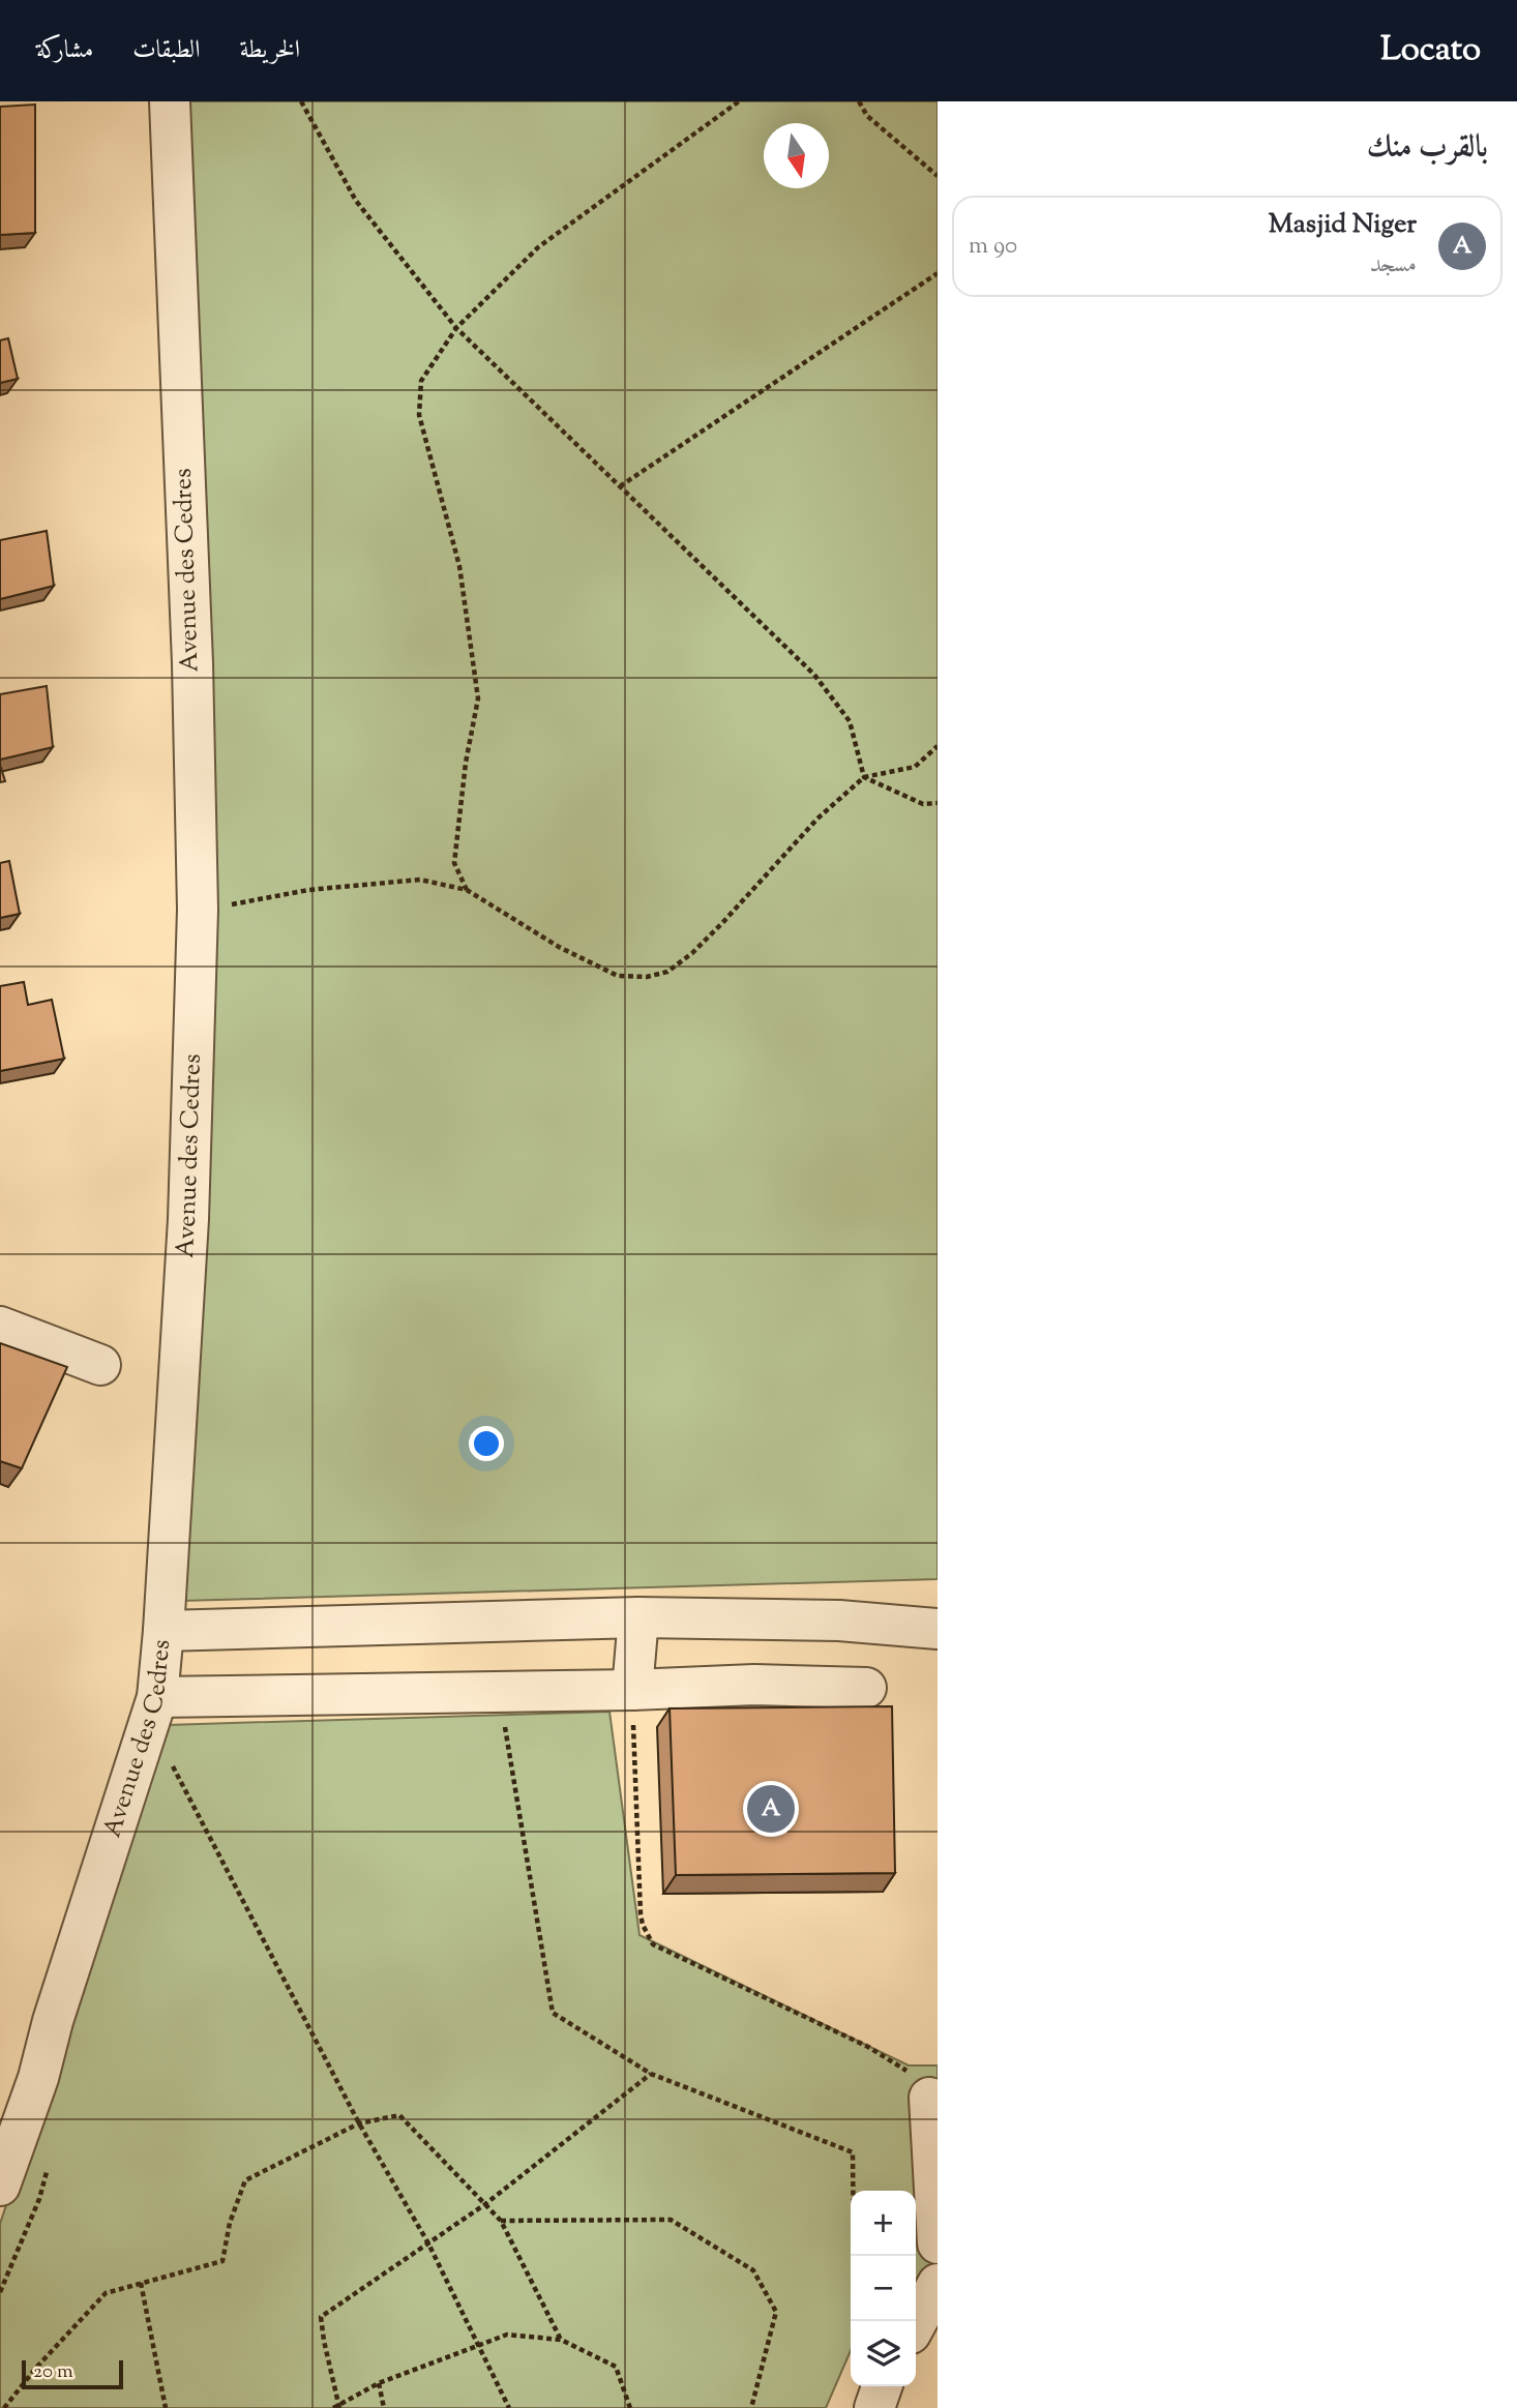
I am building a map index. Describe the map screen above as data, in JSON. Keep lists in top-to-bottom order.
{
  "streets": {
    "street": ["Avenue des Cedres"]
  },
  "scale_bar": "20 m",
  "north": "bottom",
  "page": {
    "header": "Locato",
    "nav": ["الخريطة", "الطبقات", "مشاركة"],
    "heading": "بالقرب منك",
    "list": [
      {
        "mark": "A",
        "name": "Masjid Niger",
        "note": "مسجد",
        "value": "90 m"
      }
    ],
    "pins": "A",
    "map_buttons": ["+", "−"],
    "scale": "20 m"
  }
}
